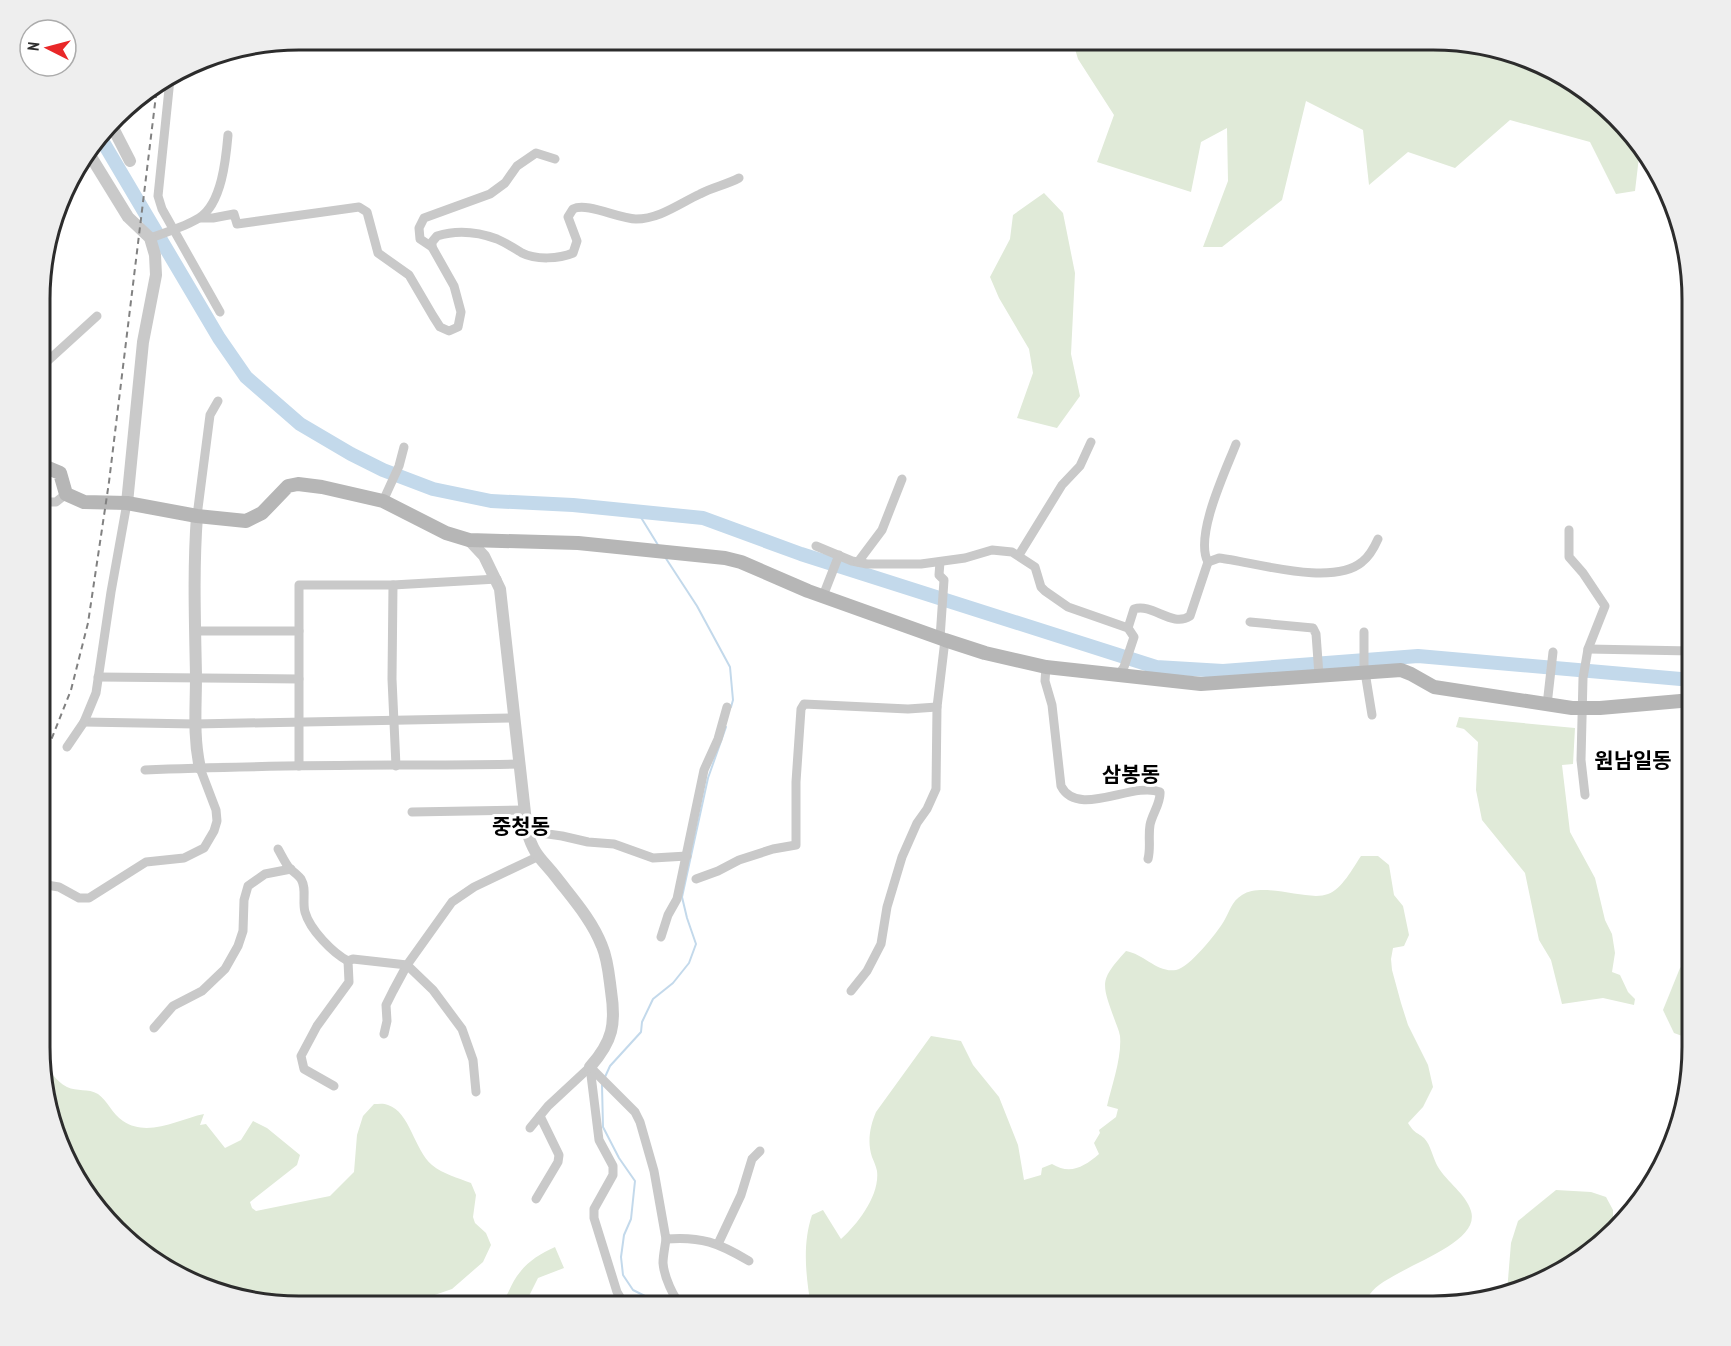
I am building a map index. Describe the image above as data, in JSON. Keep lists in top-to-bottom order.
{
  "districts": ["원남일동", "삼봉동", "중청동"],
  "north": "left"
}
